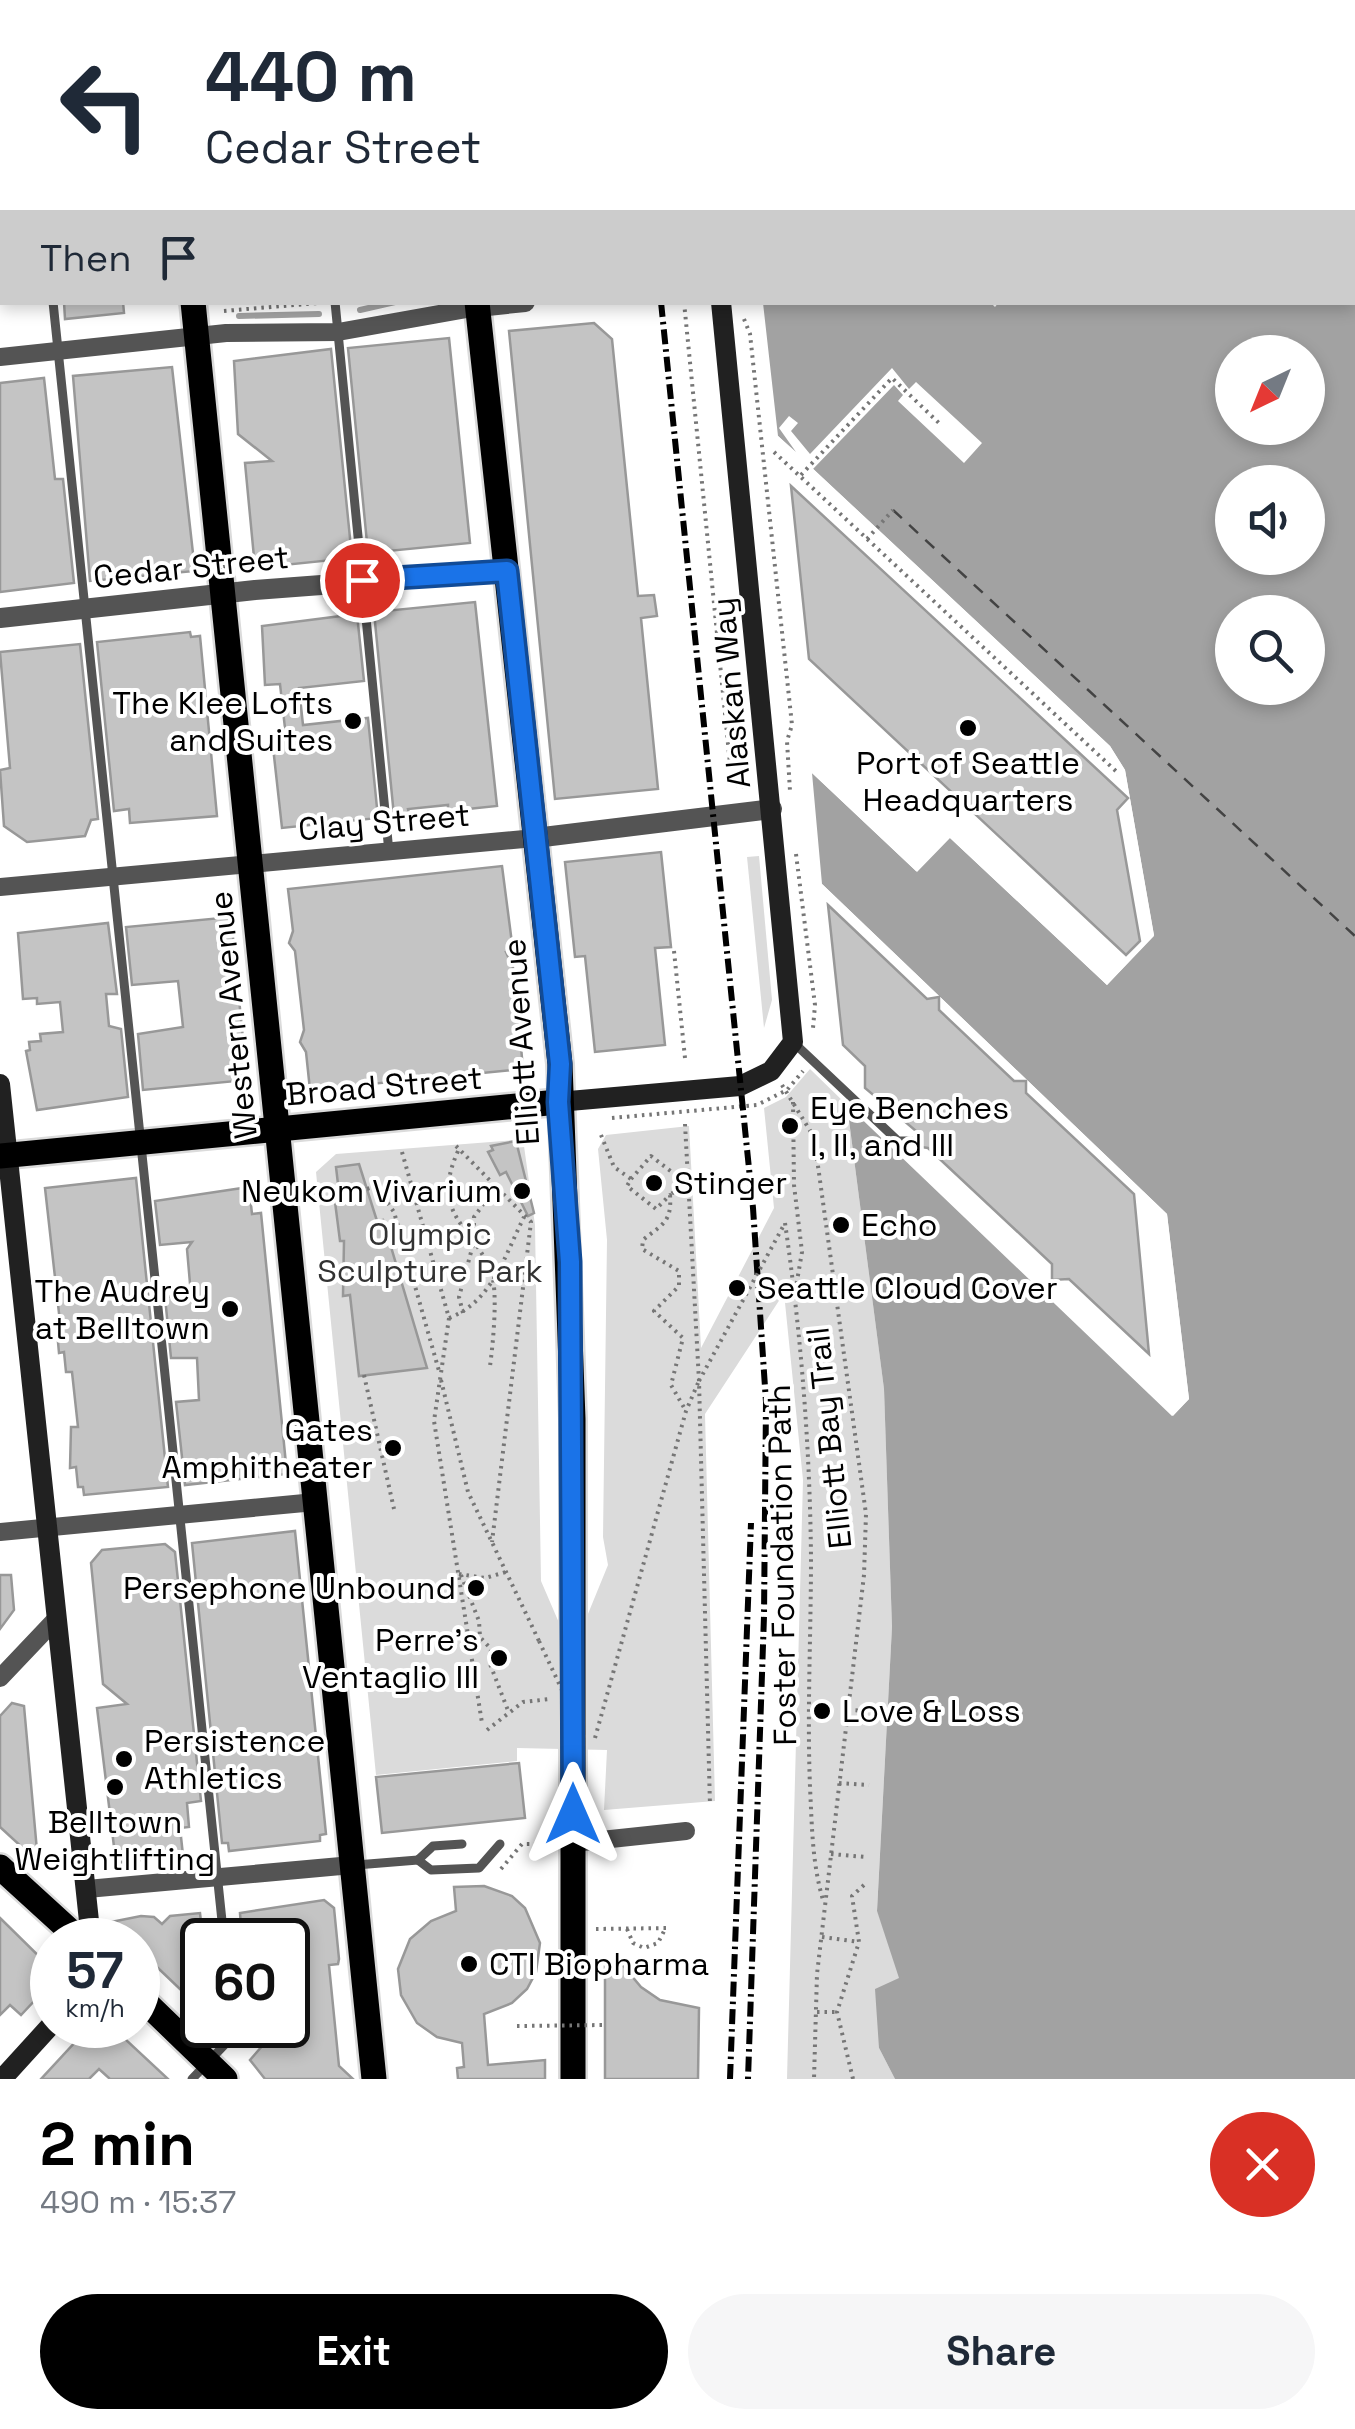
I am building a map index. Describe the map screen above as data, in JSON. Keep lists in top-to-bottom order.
{
  "streets": {
    "main road": [
      "Alaskan Way",
      "Western Avenue",
      "Elliott Avenue",
      "Broad Street"
    ],
    "street": ["Cedar Street", "Clay Street"],
    "path": ["Elliott Bay Trail", "Foster Foundation Path"]
  },
  "crossings": [
    ["Cedar Street", "Western Avenue"],
    ["Cedar Street", "Elliott Avenue"],
    ["Alaskan Way", "Clay Street"],
    ["Alaskan Way", "Broad Street"],
    ["Clay Street", "Western Avenue"],
    ["Clay Street", "Elliott Avenue"],
    ["Western Avenue", "Broad Street"],
    ["Elliott Avenue", "Broad Street"],
    ["Elliott Bay Trail", "Foster Foundation Path"]
  ],
  "parks": ["Olympic Sculpture Park"],
  "places": [
    "The Klee Lofts and Suites",
    "Port of Seattle Headquarters",
    "Eye Benches I, II, and III",
    "Stinger",
    "Neukom Vivarium",
    "Echo",
    "Seattle Cloud Cover",
    "The Audrey at Belltown",
    "Gates Amphitheater",
    "Persephone Unbound",
    "Perre’s Ventaglio III",
    "Love & Loss",
    "Persistence Athletics",
    "Belltown Weightlifting",
    "CTI Biopharma"
  ],
  "north": "bottom left",
  "page": {
    "turn": ["440 m", "Cedar Street"],
    "then": "Then",
    "speed": "57 km/h",
    "limit": "60",
    "heading": ["2 min", "490 m · 15:37"],
    "buttons": ["Exit", "Share"]
  }
}
